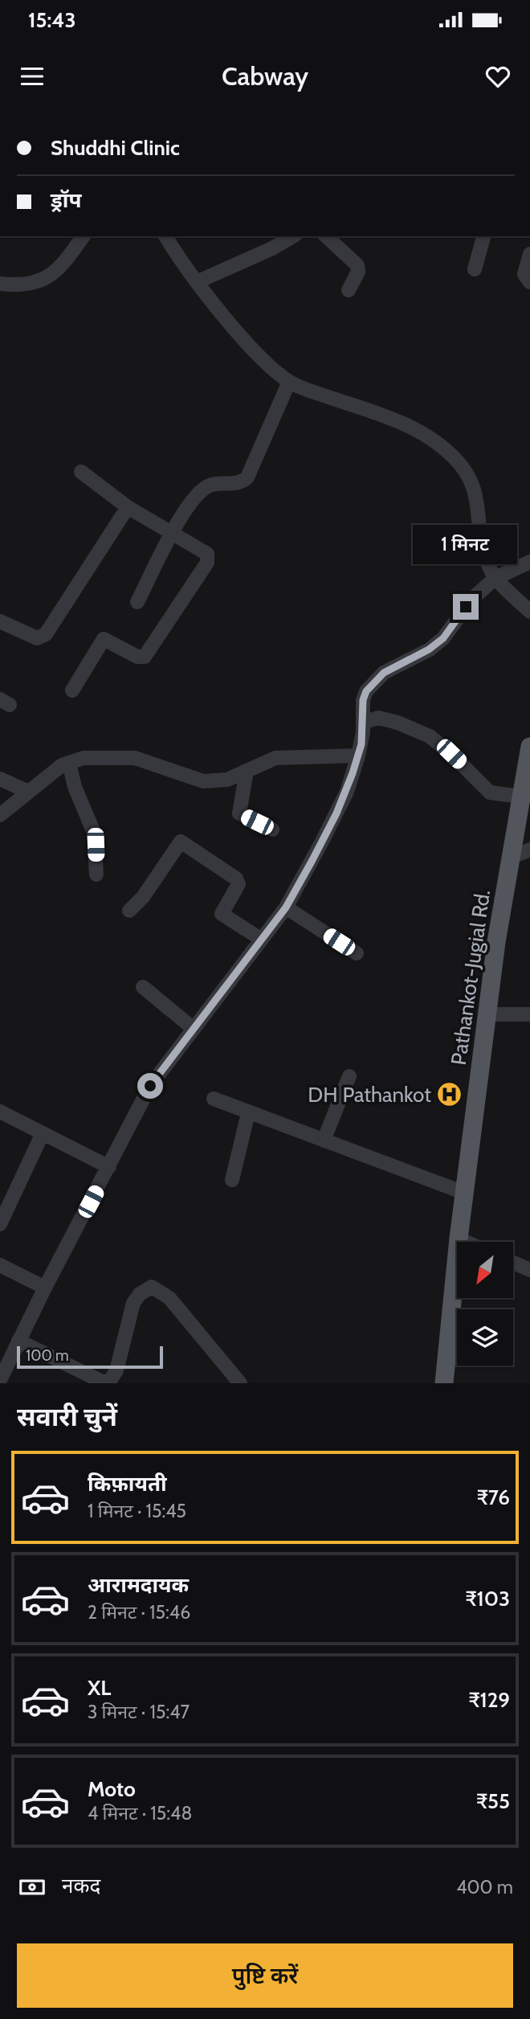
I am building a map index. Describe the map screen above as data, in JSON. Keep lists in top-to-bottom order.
{
  "streets": {
    "main road": ["Pathankot-Jugial Rd."]
  },
  "places": {
    "hospital": ["DH Pathankot"]
  },
  "scale_bar": "100 m",
  "north": "bottom left",
  "page": {
    "status": "15:43",
    "header": "Cabway",
    "banner": ["Shuddhi Clinic", "ड्रॉप"],
    "bubble": "1 मिनट",
    "scale": "100 m",
    "heading": "सवारी चुनें",
    "list": [
      {
        "name": "किफ़ायती",
        "note": "1 मिनट · 15:45",
        "value": "₹76"
      },
      {
        "name": "आरामदायक",
        "note": "2 मिनट · 15:46",
        "value": "₹103"
      },
      {
        "name": "XL",
        "note": "3 मिनट · 15:47",
        "value": "₹129"
      },
      {
        "name": "Moto",
        "note": "4 मिनट · 15:48",
        "value": "₹55"
      }
    ],
    "pay": ["नकद", "400 m"],
    "buttons": "पुष्टि करें"
  }
}
